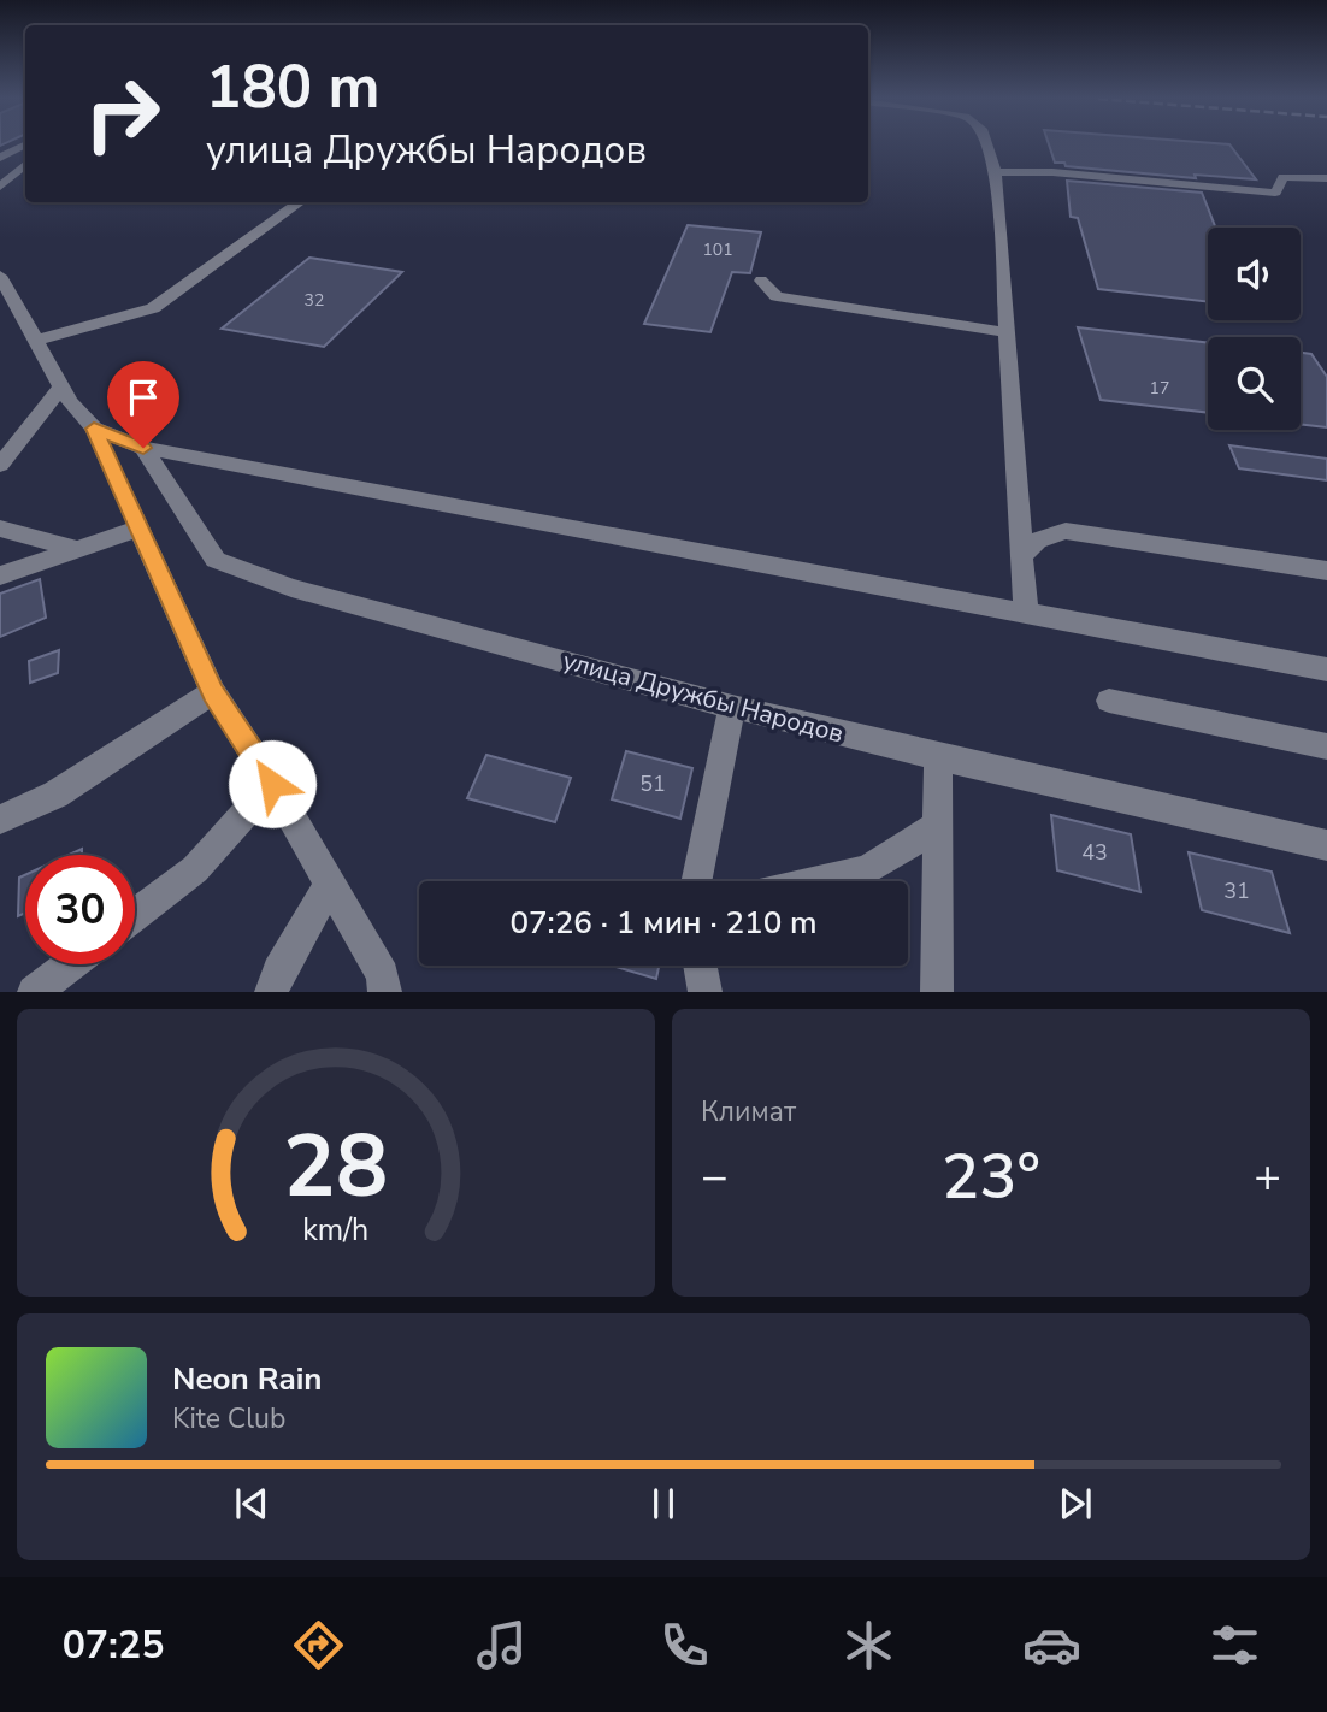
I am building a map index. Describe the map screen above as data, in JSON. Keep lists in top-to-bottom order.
{
  "streets": {
    "street": ["улица Дружбы Народов"]
  },
  "house_numbers": [
    "101",
    "32",
    "17",
    "51",
    "43",
    "31"
  ],
  "page": {
    "turn": ["180 m", "улица Дружбы Народов"],
    "limit": "30",
    "trip": "07:26 · 1 мин · 210 m",
    "tile": "Климат",
    "heat": ["−", "23°", "+"],
    "song": ["Neon Rain", "Kite Club"],
    "tabs": "07:25",
    "gauge": ["28", "km/h"]
  }
}
